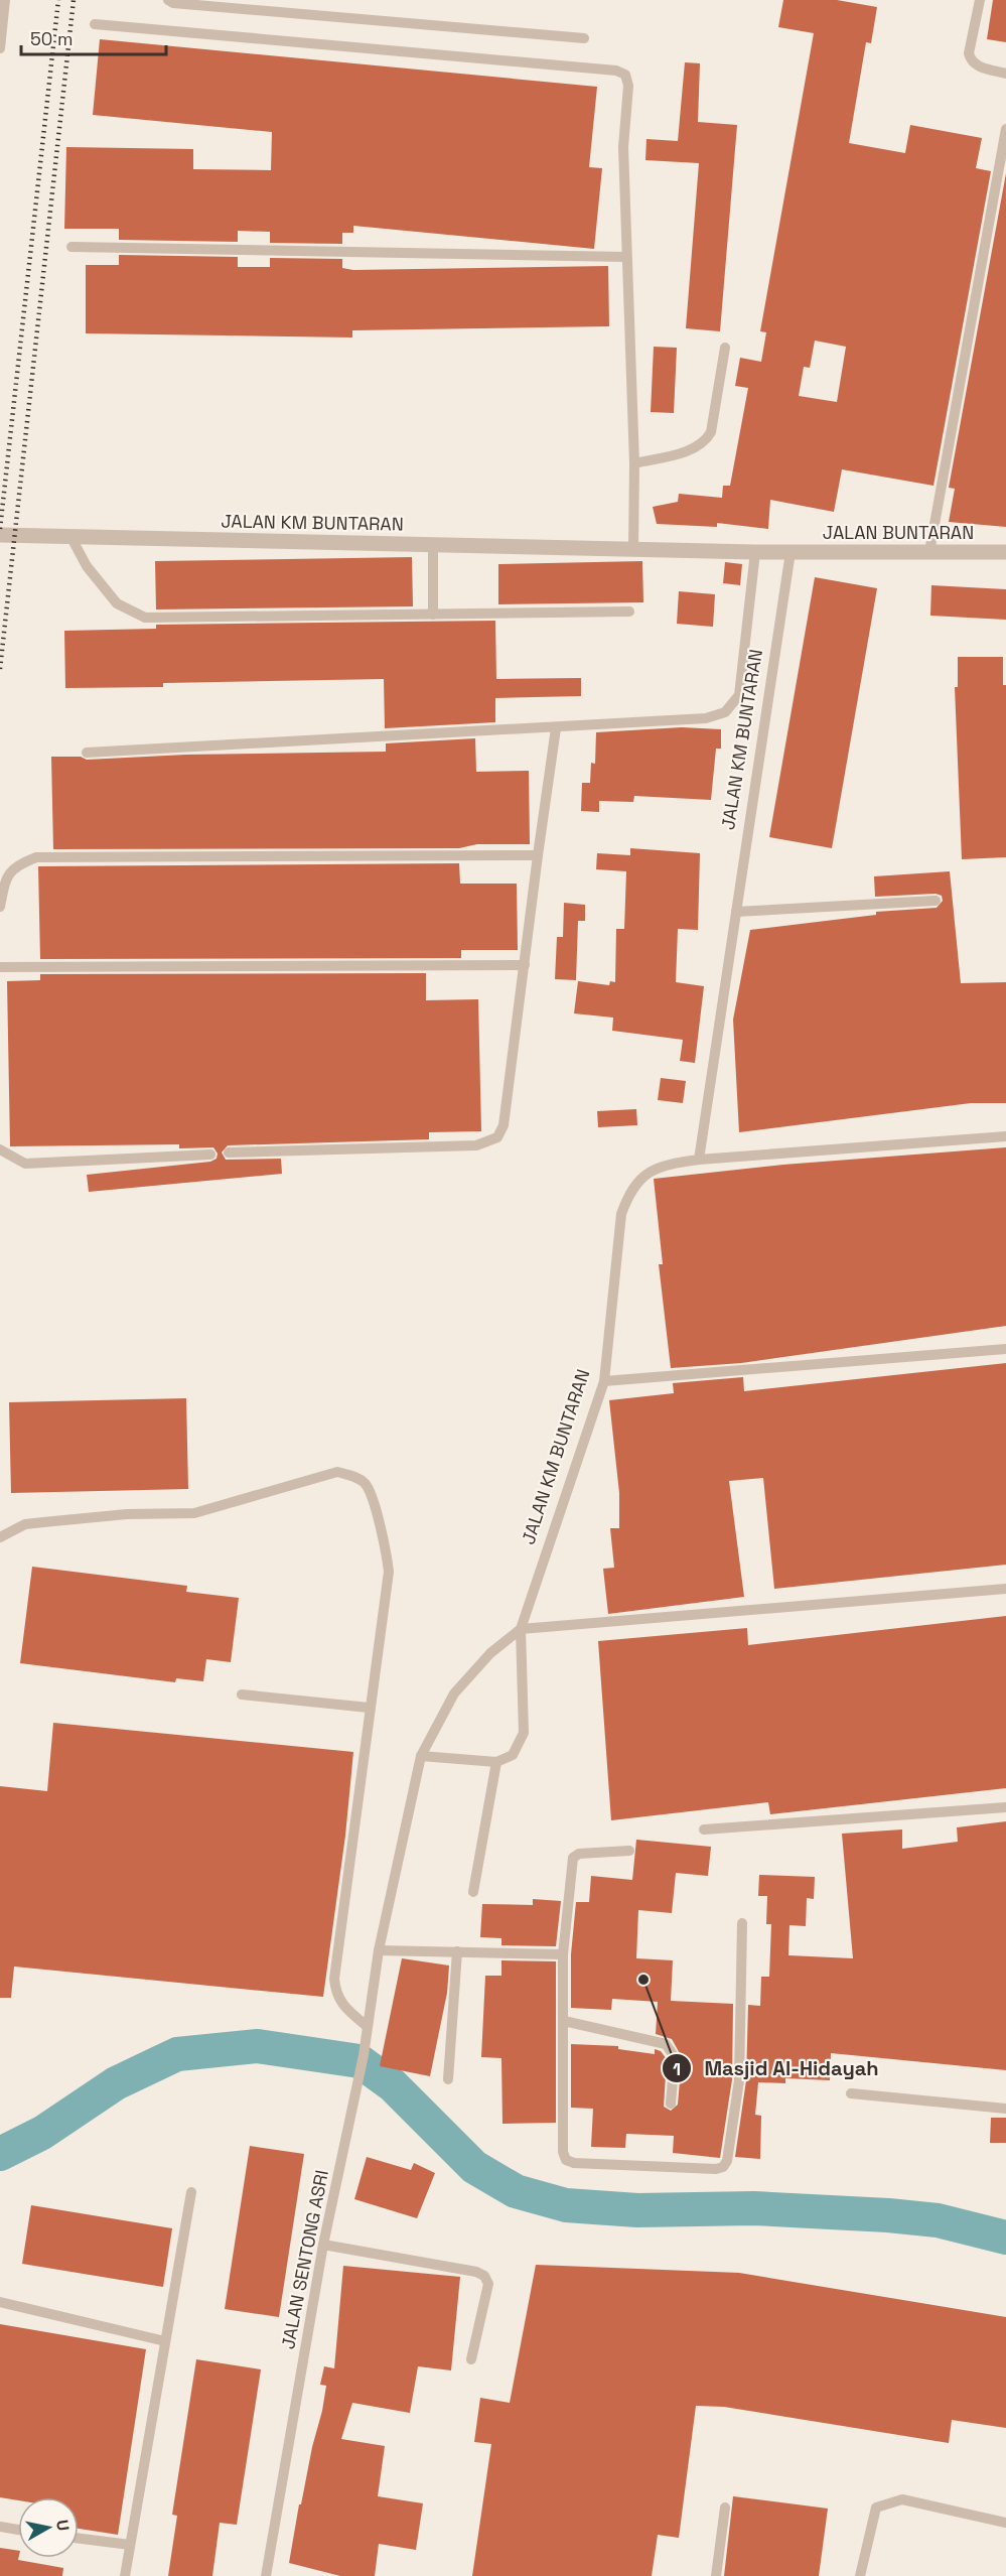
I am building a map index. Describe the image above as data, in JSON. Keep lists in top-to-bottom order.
{
  "streets": {
    "street": ["JALAN KM BUNTARAN", "JALAN BUNTARAN"],
    "lane": ["JALAN SENTONG ASRI"]
  },
  "crossings": [
    ["JALAN KM BUNTARAN", "JALAN BUNTARAN"]
  ],
  "places": ["Masjid Al-Hidayah"],
  "scale_bar": "50 m",
  "north": "right"
}
